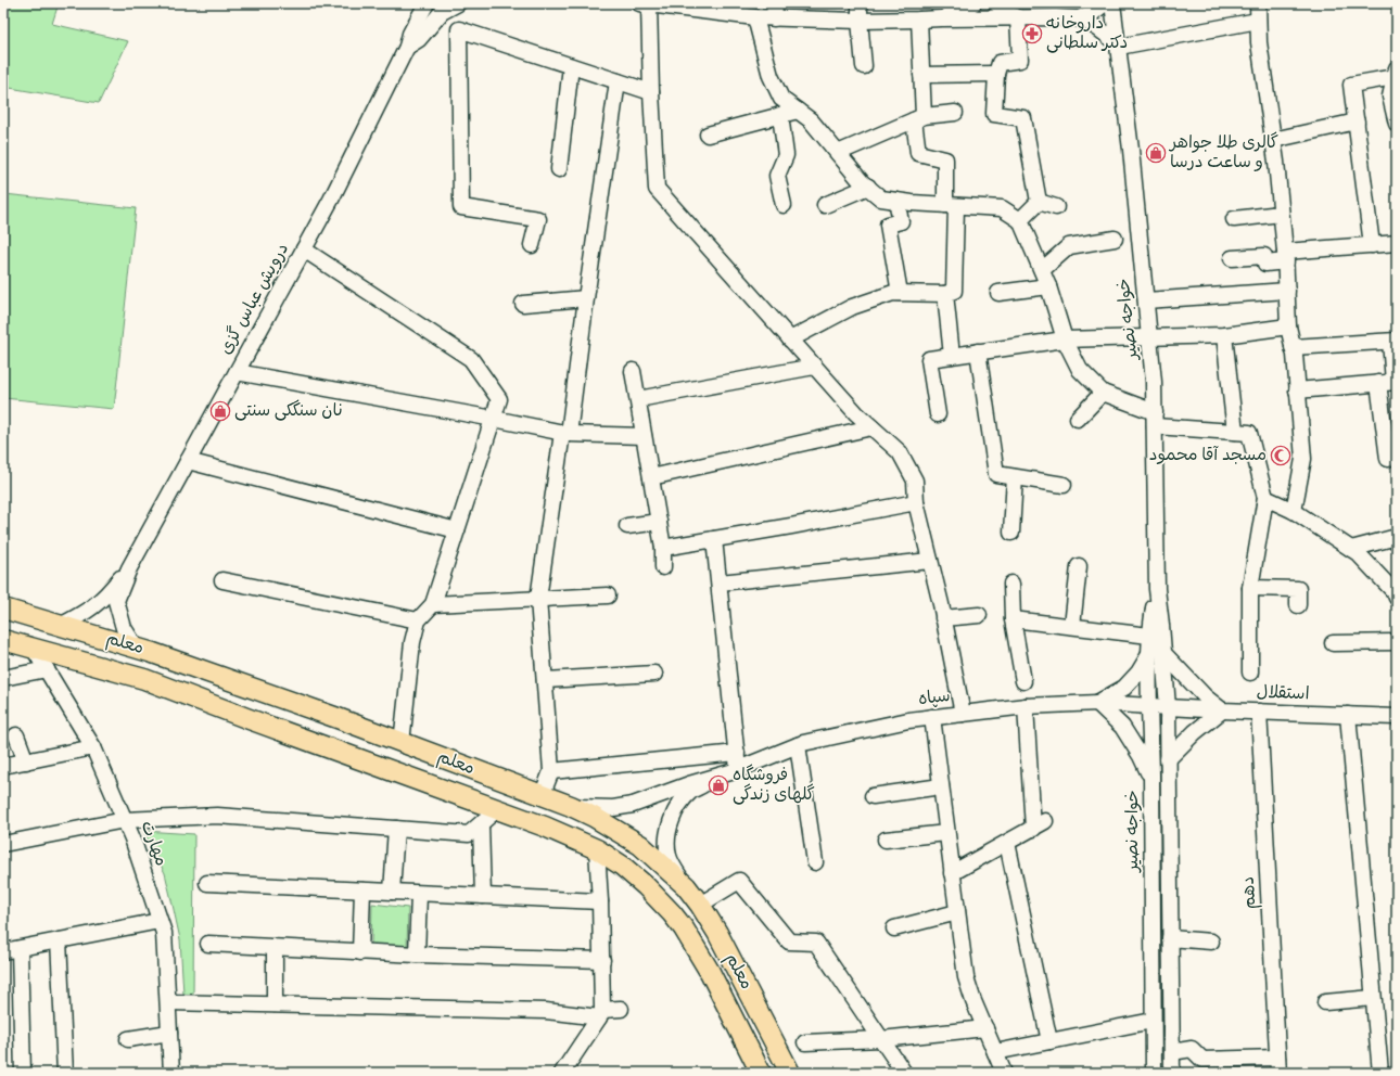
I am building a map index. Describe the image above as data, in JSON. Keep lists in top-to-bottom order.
{
  "streets": {
    "main road": ["معلم"],
    "street": [
      "درویش عباس گزی",
      "خواجه نصیر",
      "استقلال",
      "سپاه",
      "مهارت",
      "دهم"
    ]
  },
  "crossings": [
    ["خواجه نصیر", "استقلال"],
    ["خواجه نصیر", "سپاه"],
    ["معلم", "مهارت"],
    ["استقلال", "سپاه"],
    ["استقلال", "دهم"]
  ],
  "places": {
    "pharmacy": ["داروخانه دکتر سلطانی"],
    "shop": ["گالری طلا جواهر و ساعت درسا", "نان سنگکی سنتی", "فروشگاه گلهای زندگی"],
    "mosque": ["مسجد آقا محمود"]
  }
}
